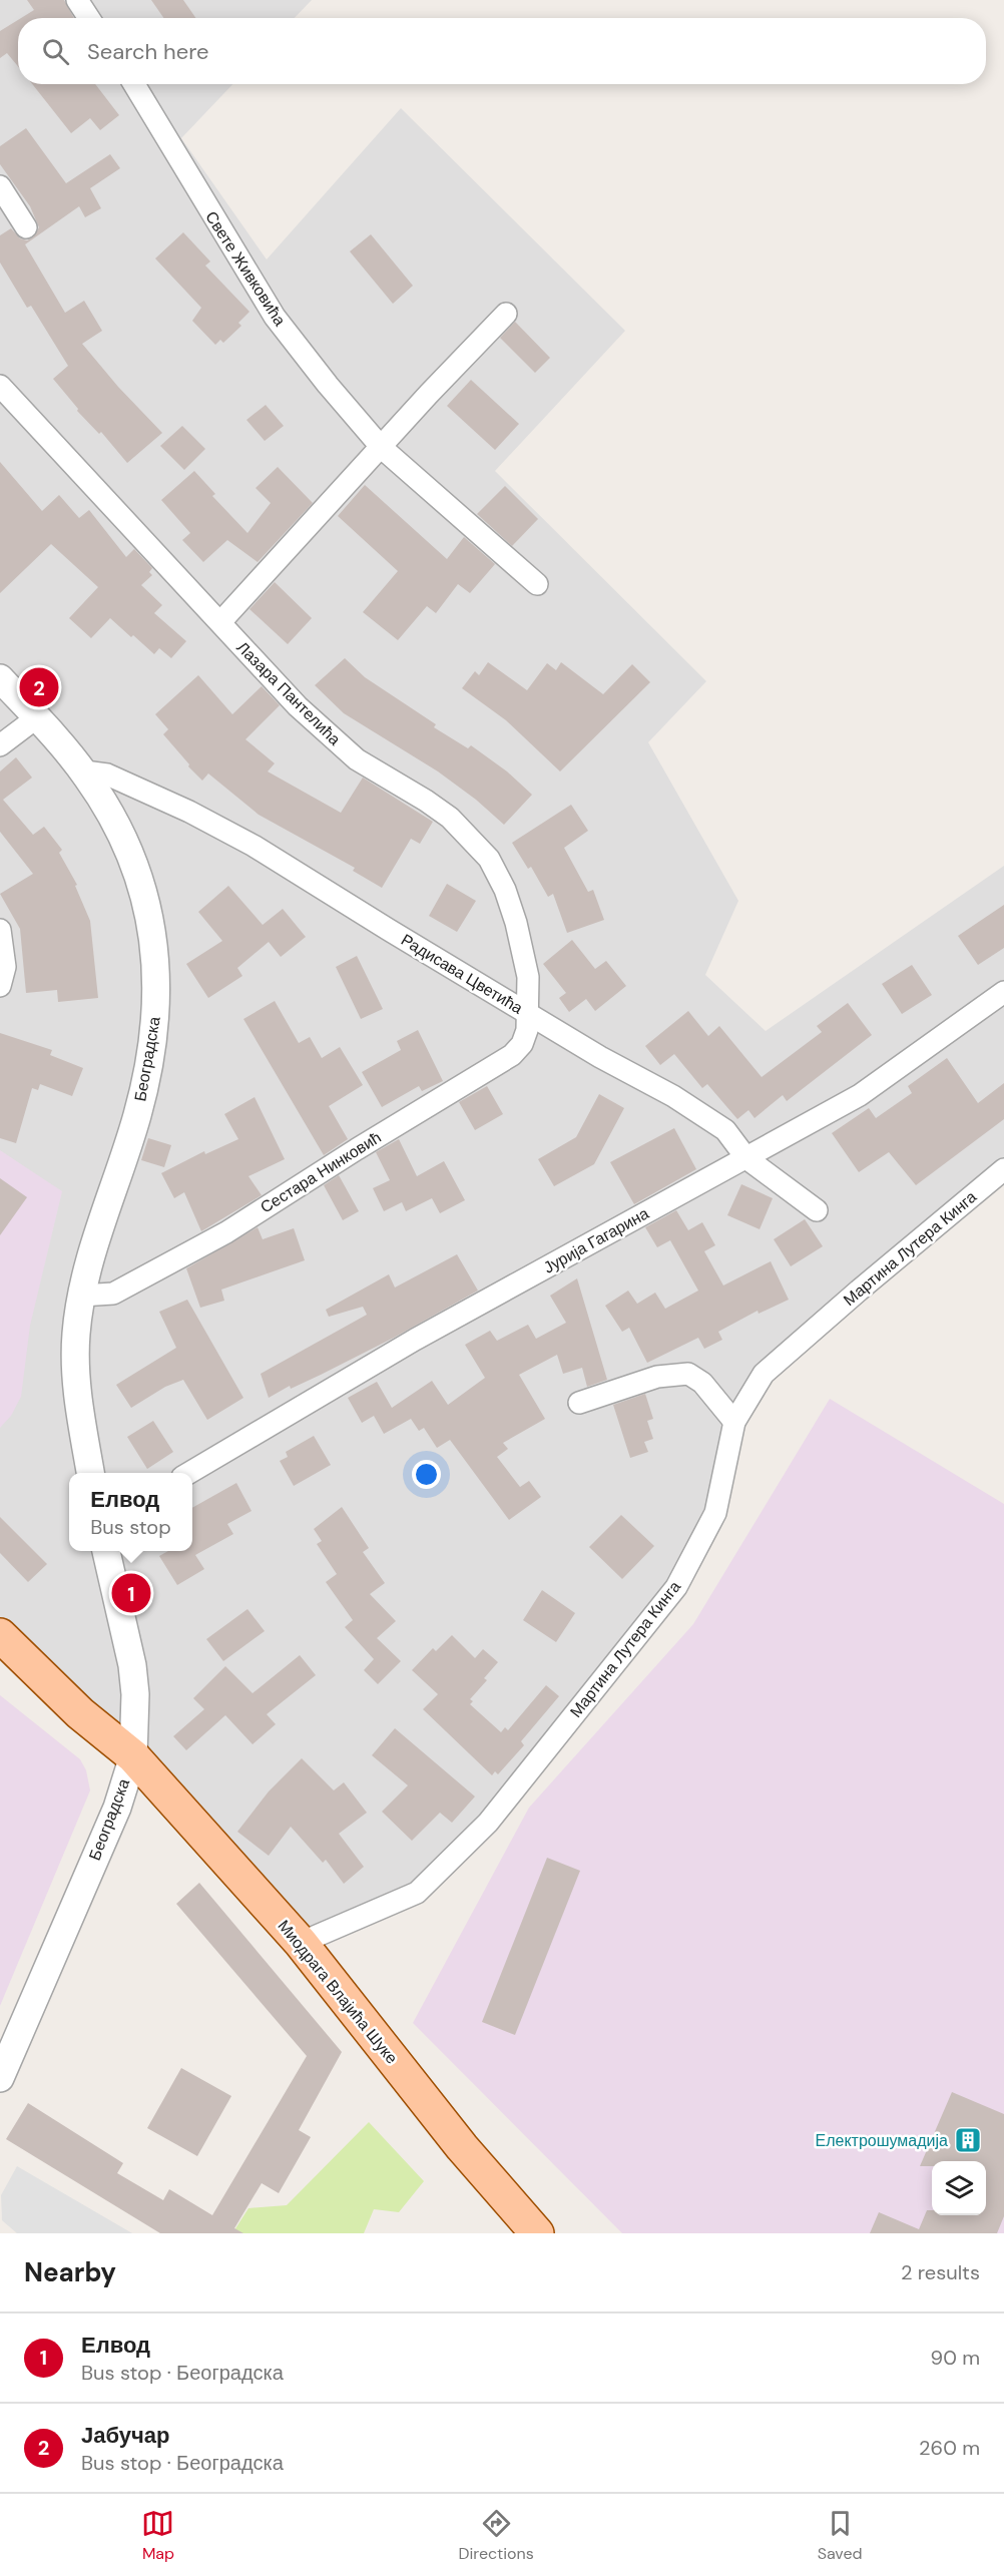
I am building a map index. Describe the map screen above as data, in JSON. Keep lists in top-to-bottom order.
{
  "streets": {
    "main road": ["Миодрага Влајића Шуке"],
    "street": [
      "Свете Живковића",
      "Лазара Пантелића",
      "Радисава Цветића",
      "Београдска",
      "Сестара Нинковић",
      "Јурија Гагарина",
      "Мартина Лутера Кинга"
    ]
  },
  "crossings": [
    ["Лазара Пантелића", "Радисава Цветића"],
    ["Лазара Пантелића", "Сестара Нинковић"],
    ["Радисава Цветића", "Београдска"],
    ["Радисава Цветића", "Сестара Нинковић"],
    ["Радисава Цветића", "Јурија Гагарина"],
    ["Београдска", "Сестара Нинковић"],
    ["Београдска", "Миодрага Влајића Шуке"],
    ["Мартина Лутера Кинга", "Миодрага Влајића Шуке"]
  ],
  "places": {
    "building": ["Електрошумадија"]
  },
  "page": {
    "search": "Search here",
    "pins": ["2", "1"],
    "popup": ["Елвод", "Bus stop"],
    "heading": ["Nearby", "2 results"],
    "list": [
      {
        "mark": "1",
        "name": "Елвод",
        "note": "Bus stop · Београдска",
        "value": "90 m"
      },
      {
        "mark": "2",
        "name": "Јабучар",
        "note": "Bus stop · Београдска",
        "value": "260 m"
      }
    ],
    "nav": ["Map", "Directions", "Saved"]
  }
}
